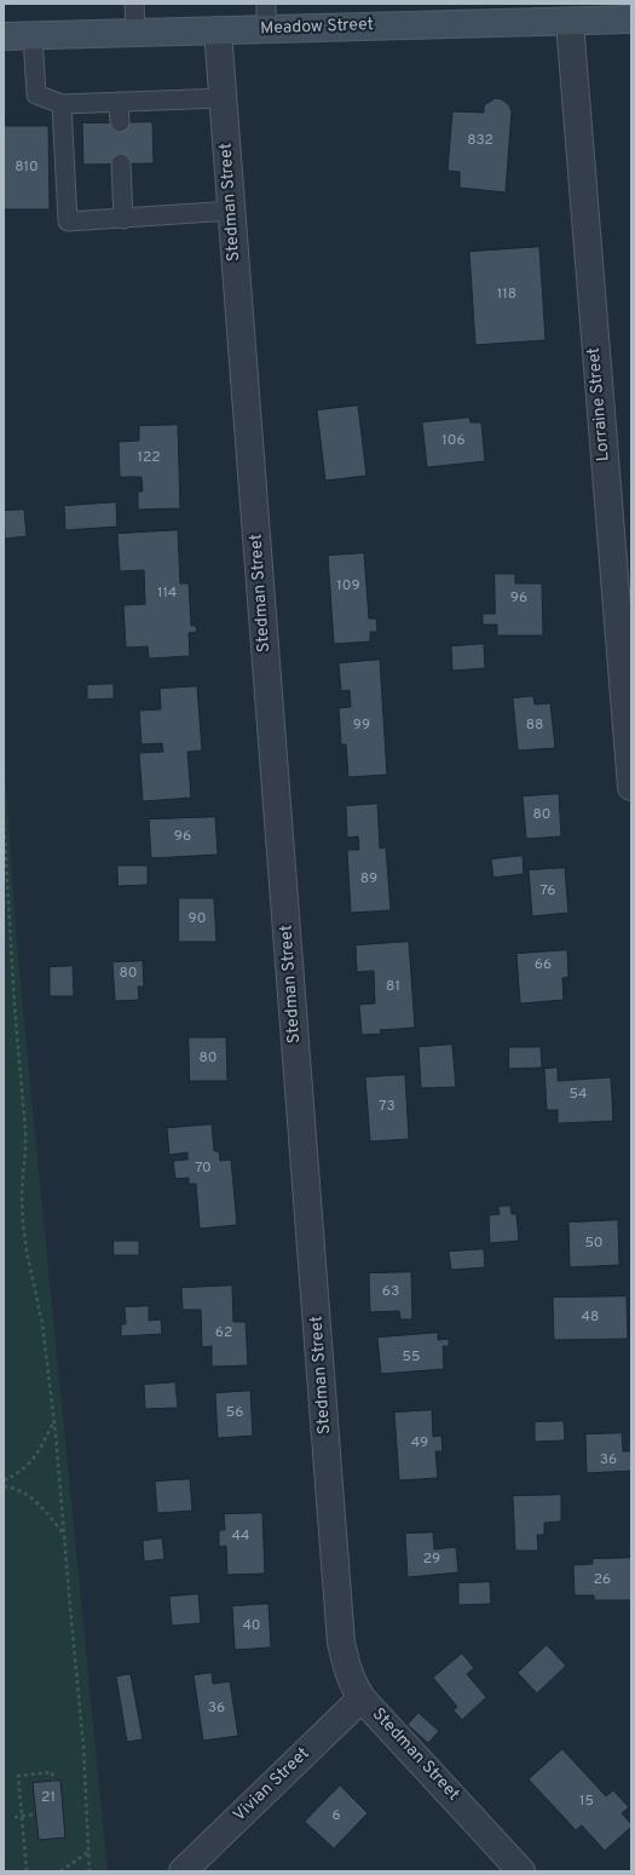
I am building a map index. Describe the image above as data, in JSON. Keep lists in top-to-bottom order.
{
  "streets": {
    "main road": ["Meadow Street"],
    "street": ["Stedman Street", "Lorraine Street", "Vivian Street"]
  },
  "crossings": [
    ["Meadow Street", "Stedman Street"],
    ["Meadow Street", "Lorraine Street"],
    ["Stedman Street", "Vivian Street"]
  ],
  "house_numbers": [
    "832",
    "810",
    "118",
    "106",
    "122",
    "109",
    "114",
    "96",
    "99",
    "88",
    "80",
    "96",
    "89",
    "76",
    "90",
    "66",
    "80",
    "81",
    "80",
    "54",
    "73",
    "70",
    "50",
    "63",
    "48",
    "62",
    "55",
    "56",
    "49",
    "36",
    "44",
    "29",
    "26",
    "40",
    "36",
    "21",
    "15",
    "6"
  ]
}
